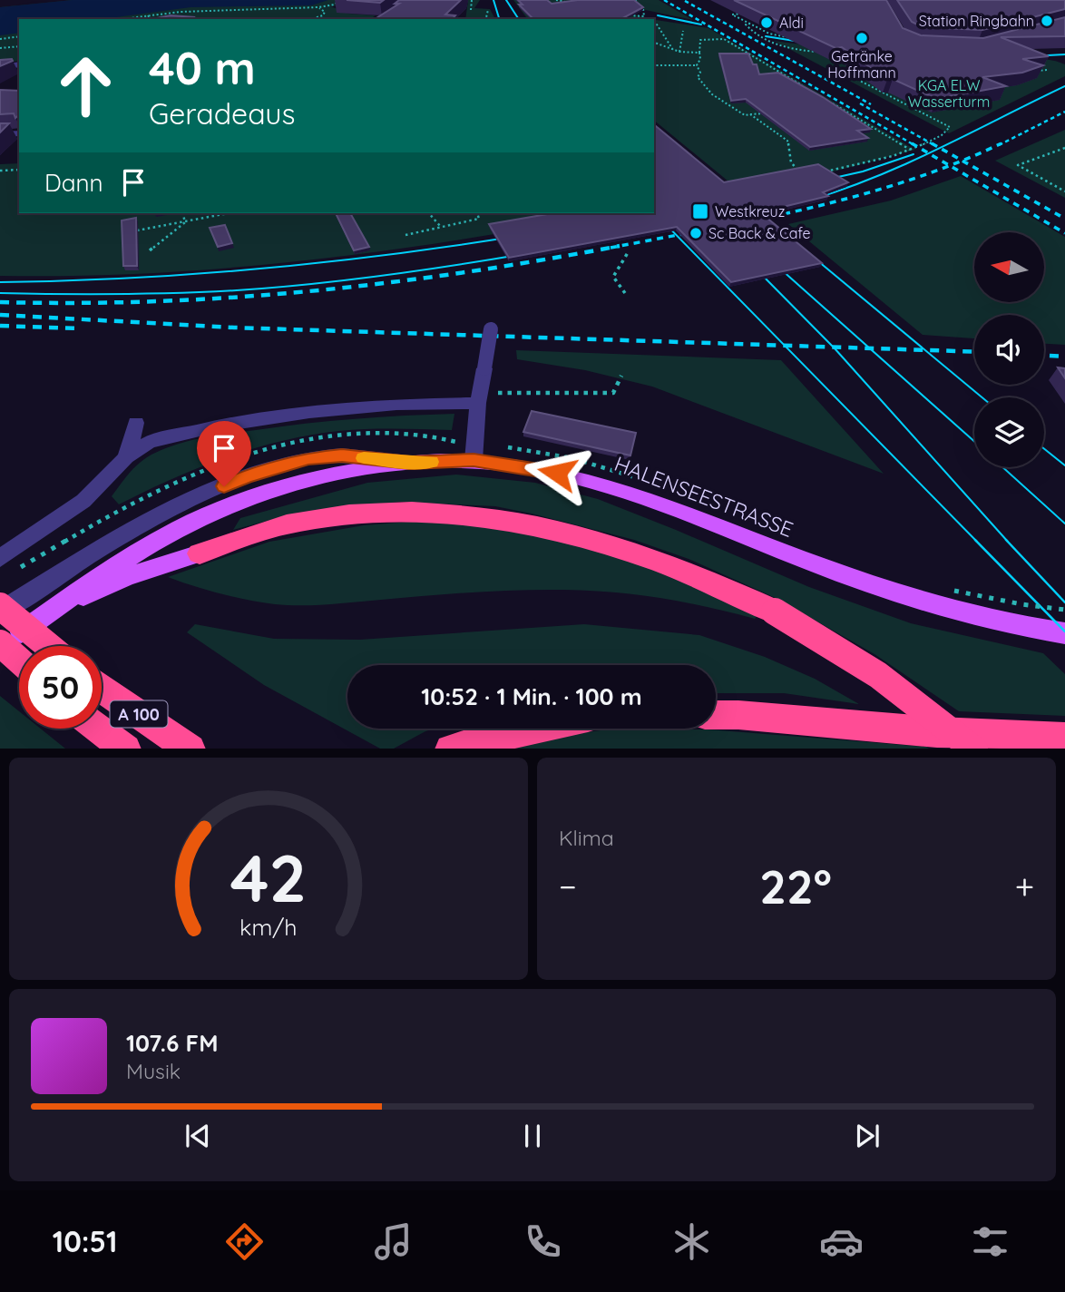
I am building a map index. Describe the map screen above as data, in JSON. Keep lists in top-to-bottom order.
{
  "streets": {
    "highway": ["A 100"],
    "main road": ["HALENSEESTRASSE"]
  },
  "parks": ["KGA ELW Wasserturm"],
  "places": {
    "other": [
      "Station Ringbahn",
      "Aldi",
      "Getränke Hoffmann",
      "Sc Back & Cafe"
    ],
    "transit": ["Westkreuz"]
  },
  "north": "left",
  "page": {
    "turn": ["40 m", "Geradeaus"],
    "then": "Dann",
    "limit": "50",
    "trip": "10:52 · 1 Min. · 100 m",
    "tile": "Klima",
    "heat": ["−", "22°", "+"],
    "song": ["107.6 FM", "Musik"],
    "tabs": "10:51",
    "gauge": ["42", "km/h"]
  }
}
